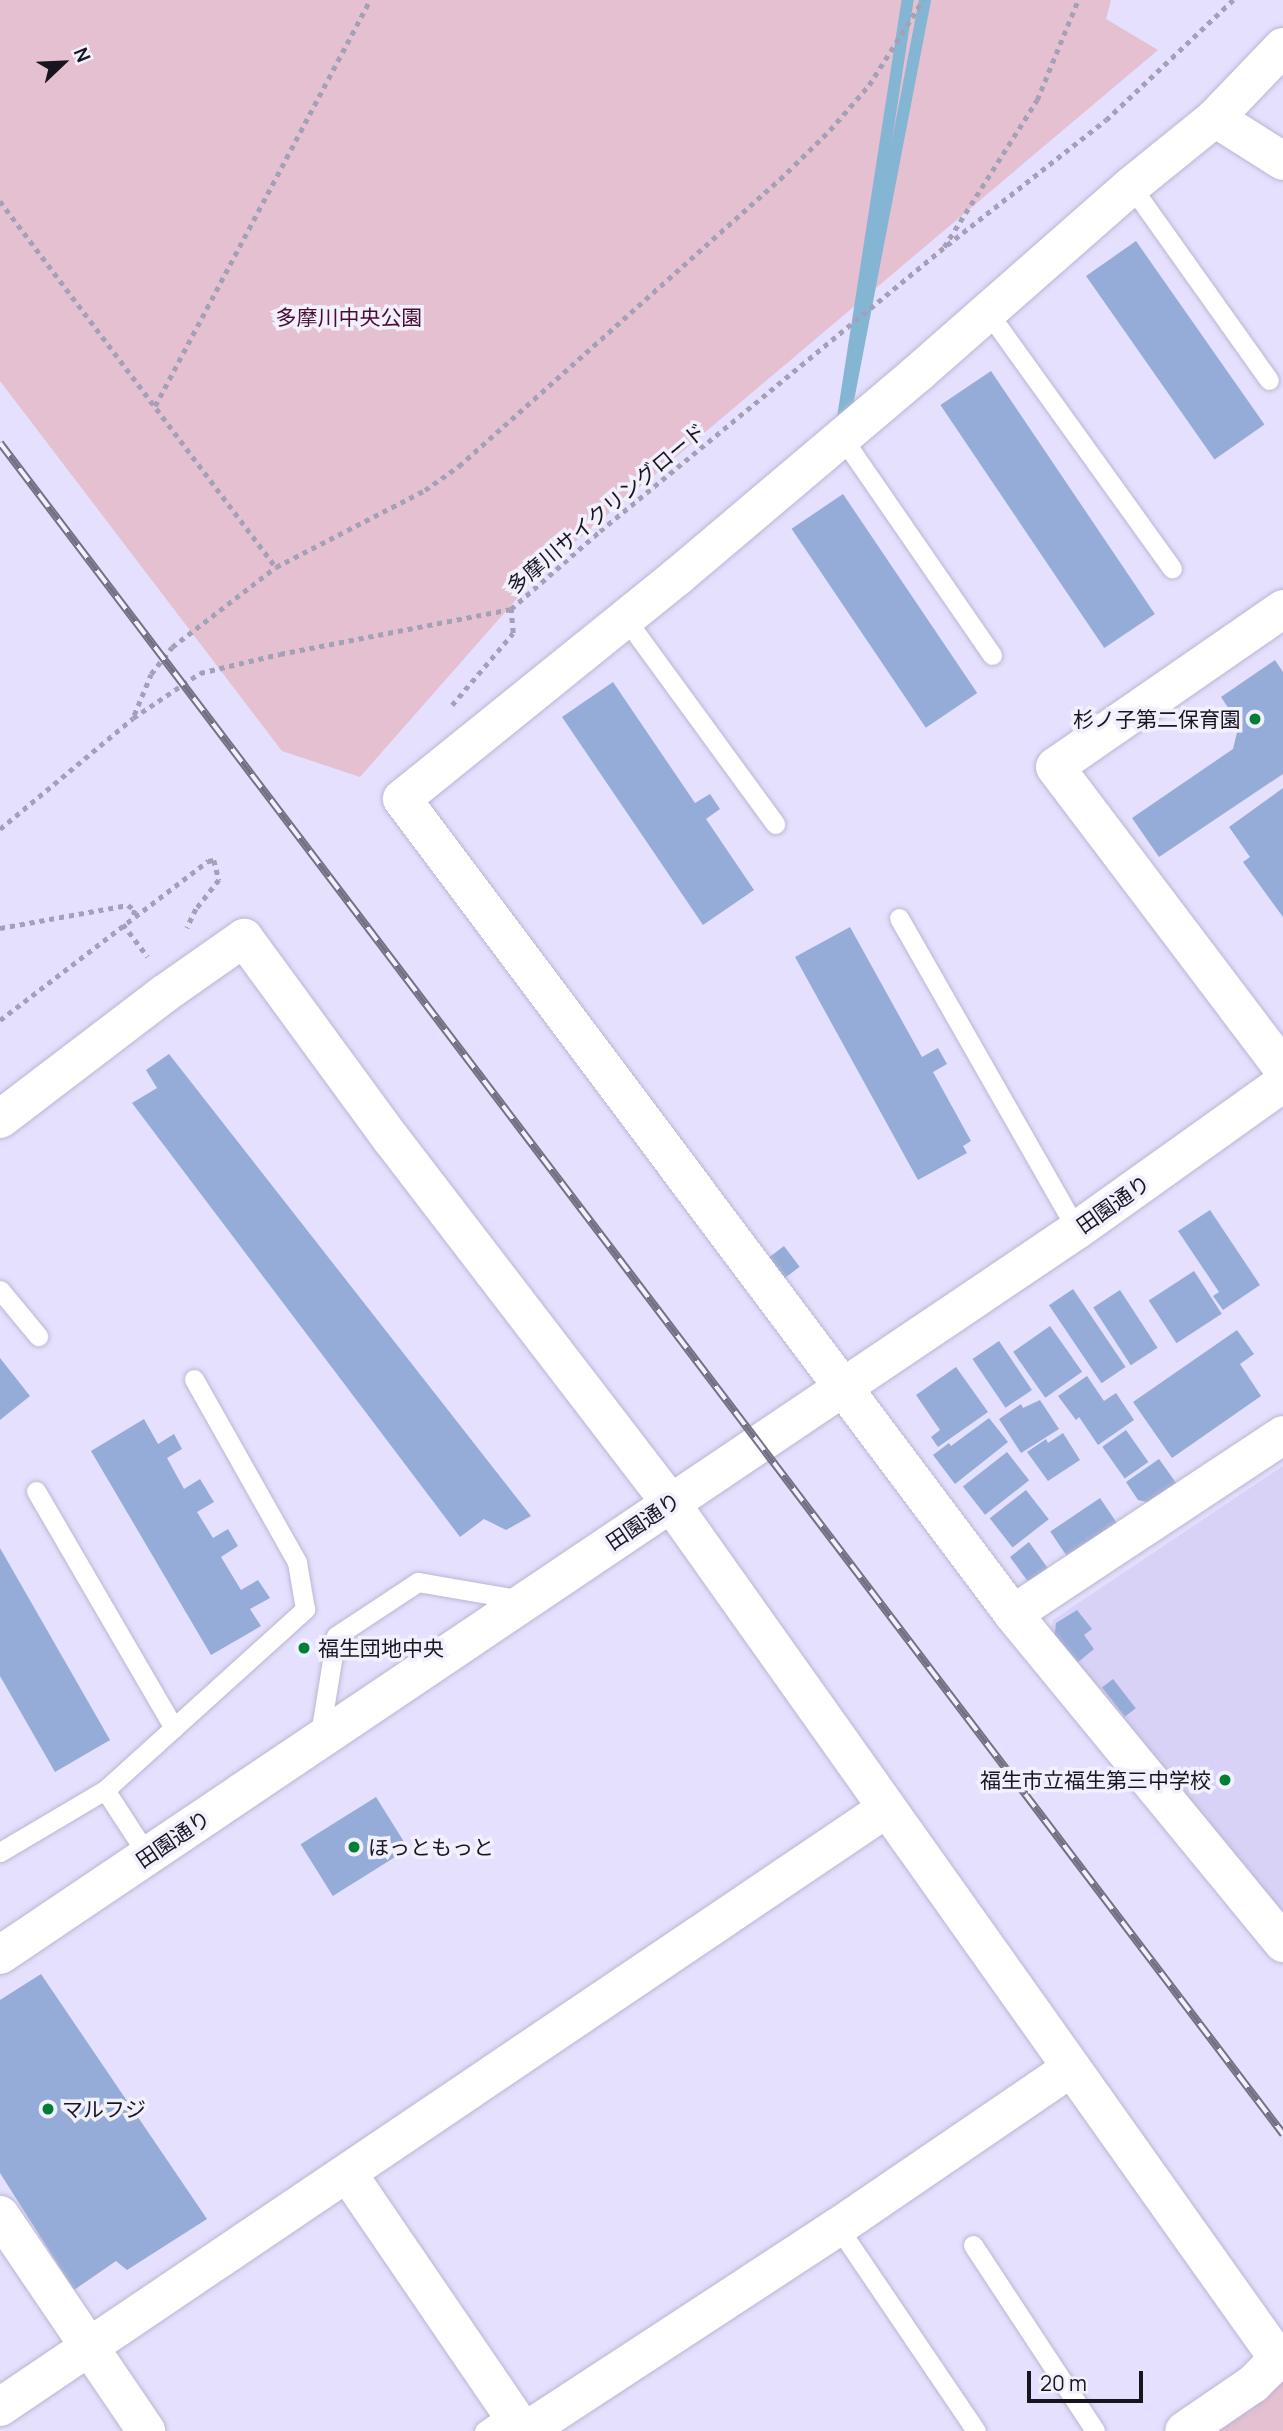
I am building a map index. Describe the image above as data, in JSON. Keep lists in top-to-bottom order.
{
  "streets": {
    "street": ["田園通り"],
    "path": ["多摩川サイクリングロード"]
  },
  "parks": ["多摩川中央公園"],
  "places": [
    "杉ノ子第二保育園",
    "福生団地中央",
    "福生市立福生第三中学校",
    "ほっともっと",
    "マルフジ"
  ],
  "scale_bar": "20 m",
  "north": "top right"
}
